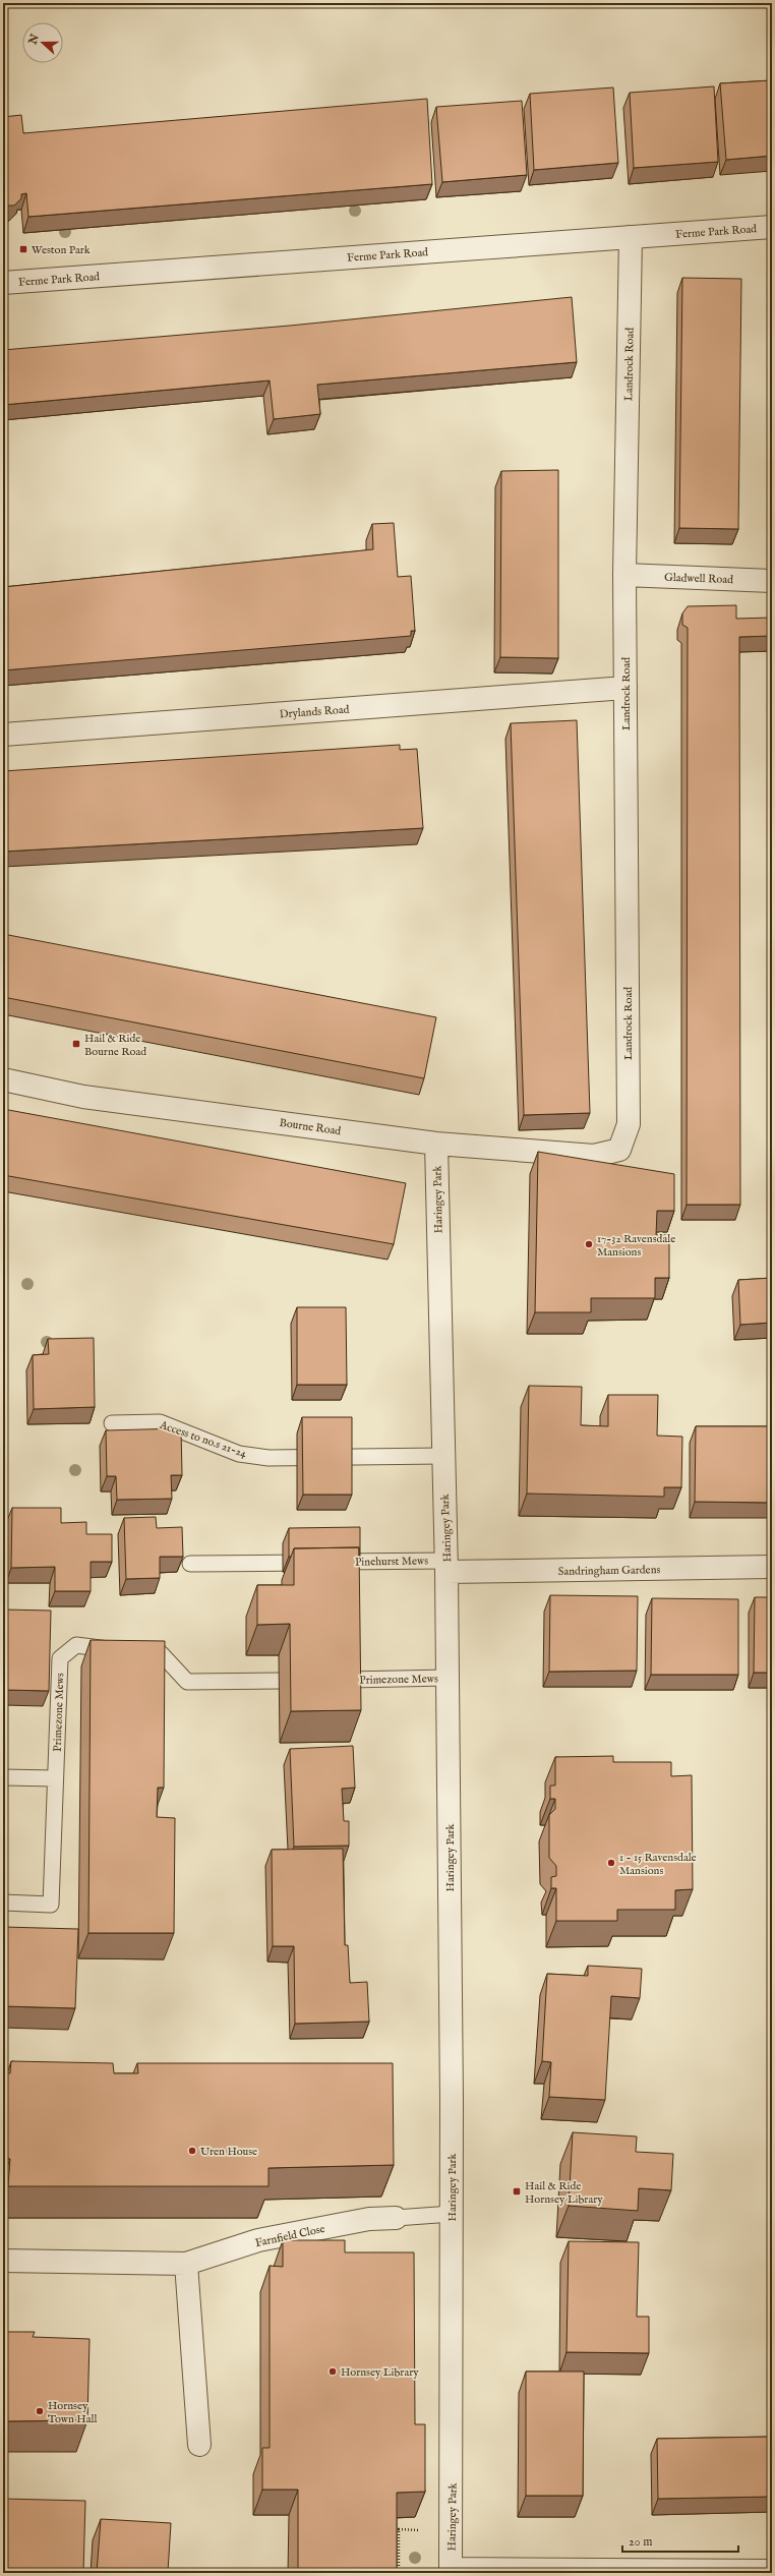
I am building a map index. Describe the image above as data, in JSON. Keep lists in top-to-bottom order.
{
  "streets": {
    "street": [
      "Ferme Park Road",
      "Landrock Road",
      "Gladwell Road",
      "Drylands Road",
      "Bourne Road",
      "Haringey Park",
      "Sandringham Gardens",
      "Farnfield Close"
    ],
    "lane": ["Access to no.s 21-24", "Pinehurst Mews", "Primezone Mews"]
  },
  "crossings": [
    ["Ferme Park Road", "Landrock Road"],
    ["Landrock Road", "Gladwell Road"],
    ["Landrock Road", "Drylands Road"],
    ["Landrock Road", "Bourne Road"],
    ["Bourne Road", "Haringey Park"],
    ["Haringey Park", "Access to no.s 21-24"],
    ["Haringey Park", "Pinehurst Mews"],
    ["Haringey Park", "Sandringham Gardens"],
    ["Haringey Park", "Primezone Mews"],
    ["Pinehurst Mews", "Sandringham Gardens"]
  ],
  "places": {
    "transit": ["Weston Park", "Hail & Ride Bourne Road", "Hail & Ride Hornsey Library"],
    "other": [
      "17-32 Ravensdale Mansions",
      "1 - 15 Ravensdale Mansions",
      "Uren House",
      "Hornsey Library",
      "Hornsey Town Hall"
    ]
  },
  "scale_bar": "20 m",
  "north": "left"
}
